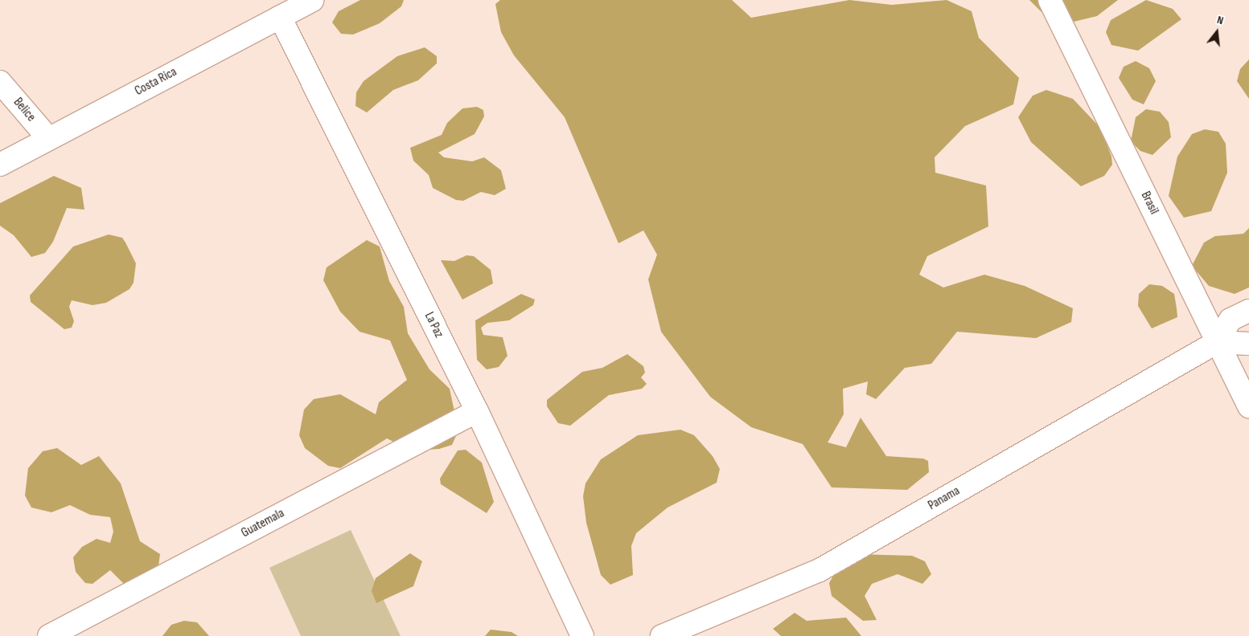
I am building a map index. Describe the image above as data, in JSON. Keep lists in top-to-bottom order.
{
  "streets": {
    "street": [
      "Costa Rica",
      "Belice",
      "Brasil",
      "La Paz",
      "Panama",
      "Guatemala"
    ]
  },
  "crossings": [
    ["Costa Rica", "Belice"],
    ["Costa Rica", "La Paz"],
    ["Brasil", "Panama"],
    ["La Paz", "Guatemala"]
  ],
  "north": "top"
}
